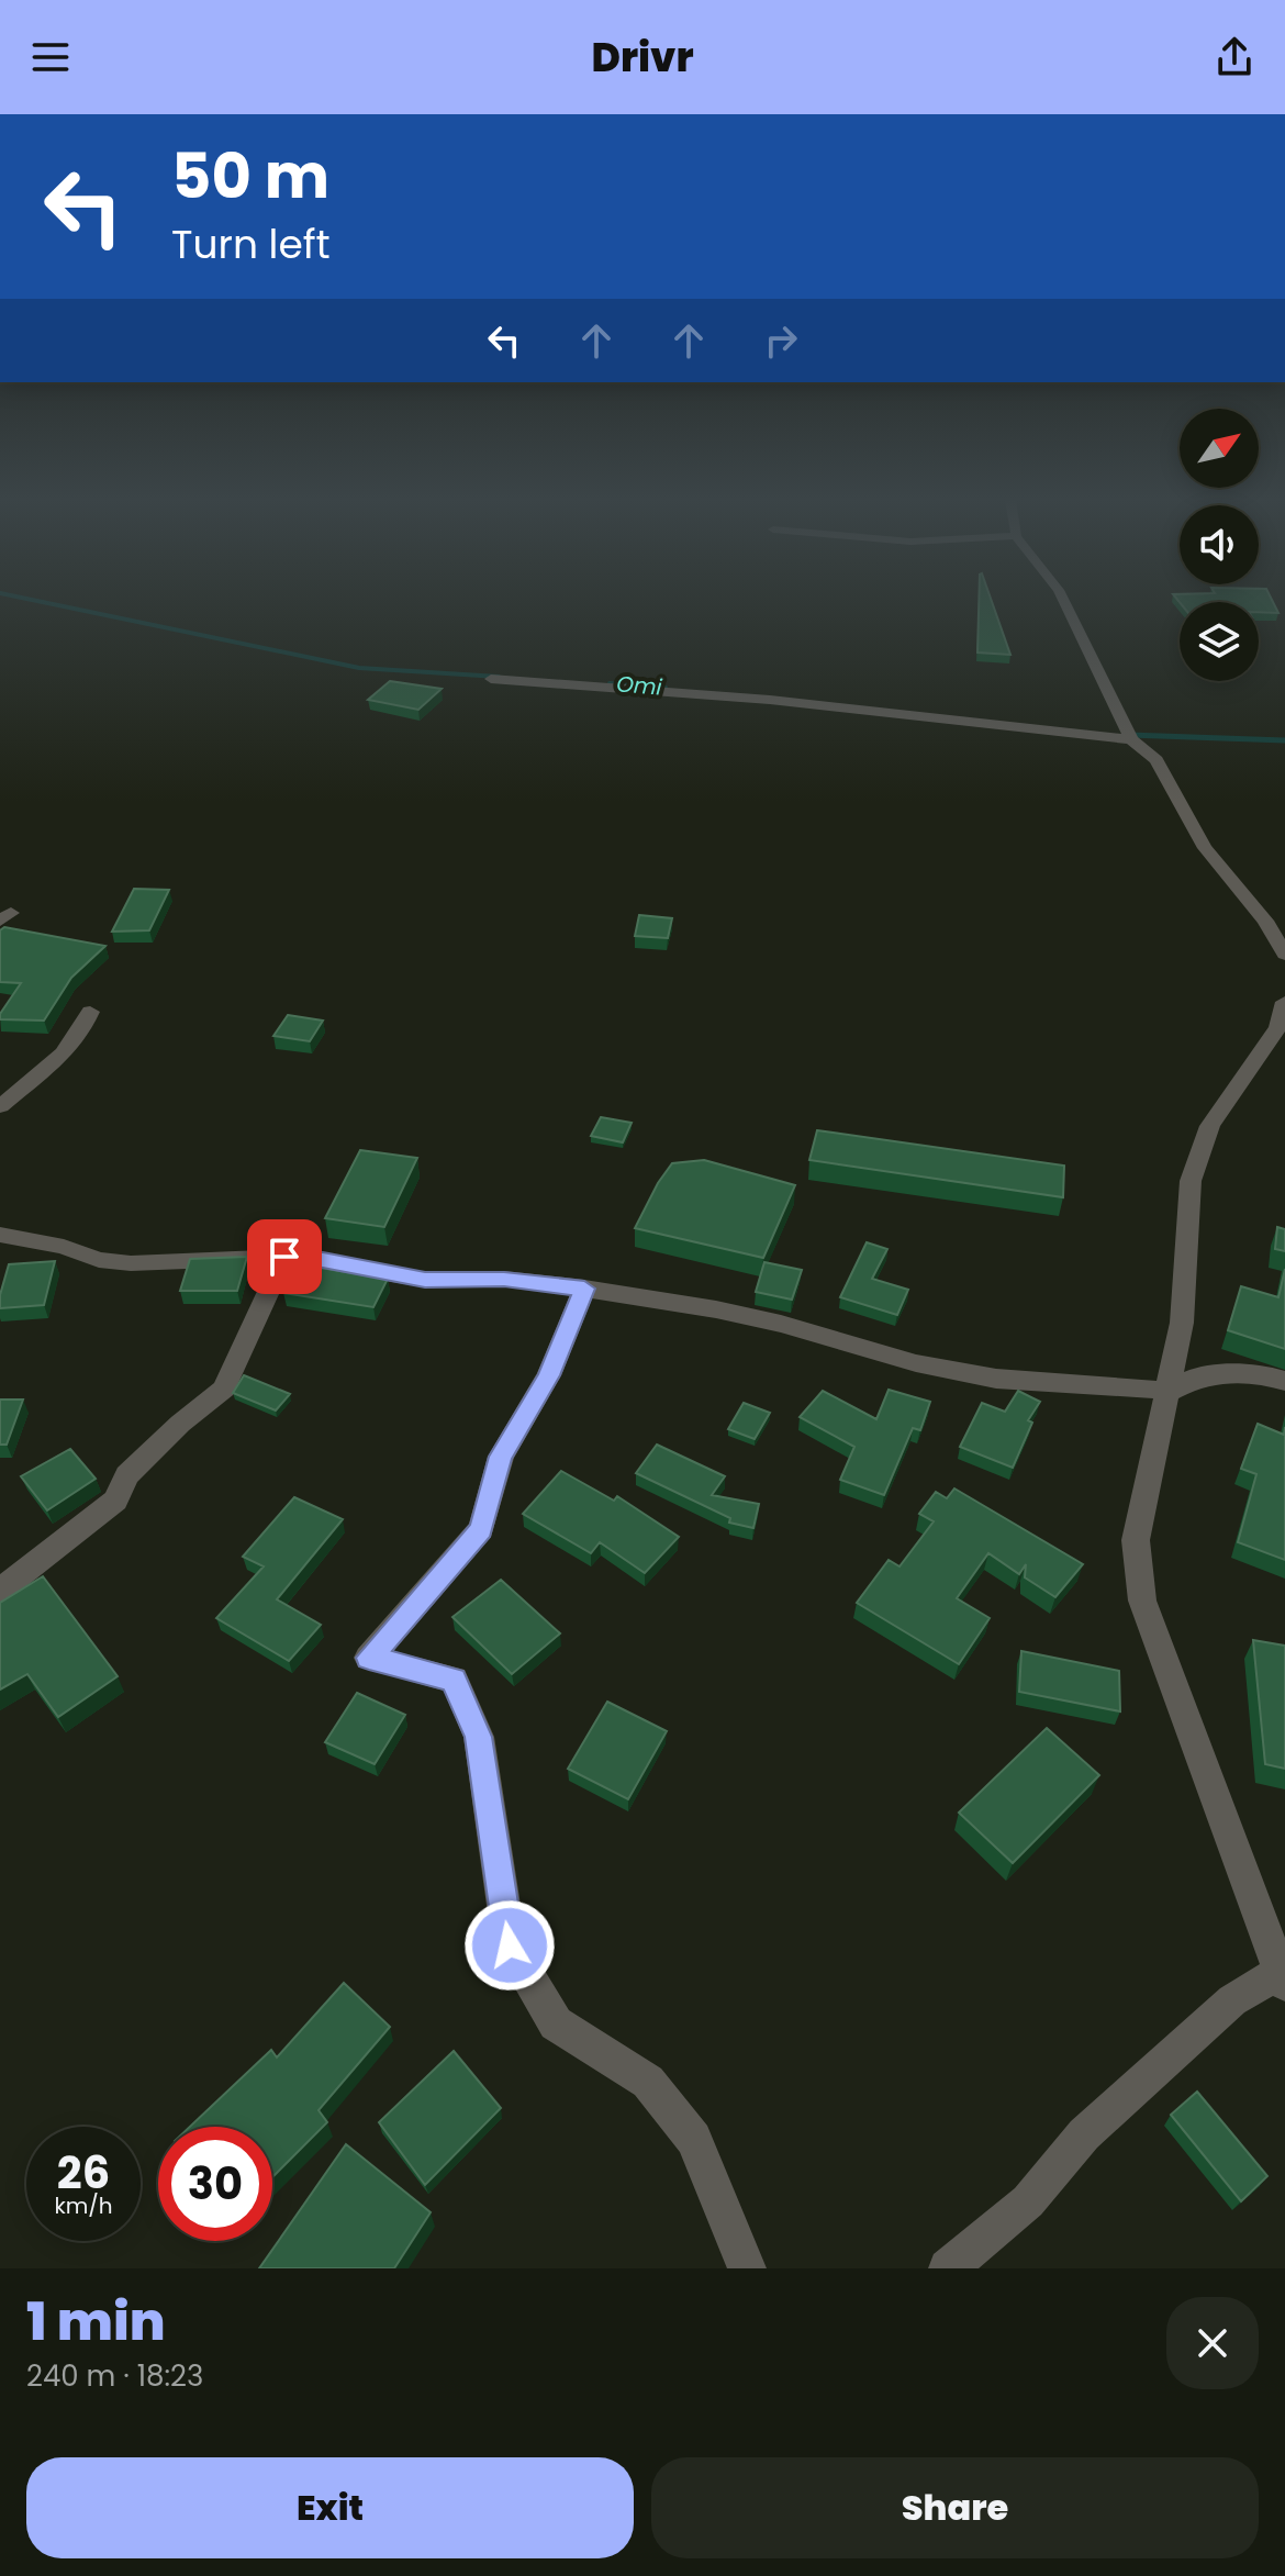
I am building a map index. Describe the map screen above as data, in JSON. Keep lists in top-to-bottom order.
{
  "water": ["Omi"],
  "north": "top right",
  "page": {
    "header": "Drivr",
    "turn": ["50 m", "Turn left"],
    "speed": "26 km/h",
    "limit": "30",
    "heading": ["1 min", "240 m · 18:23"],
    "buttons": ["Exit", "Share"]
  }
}
